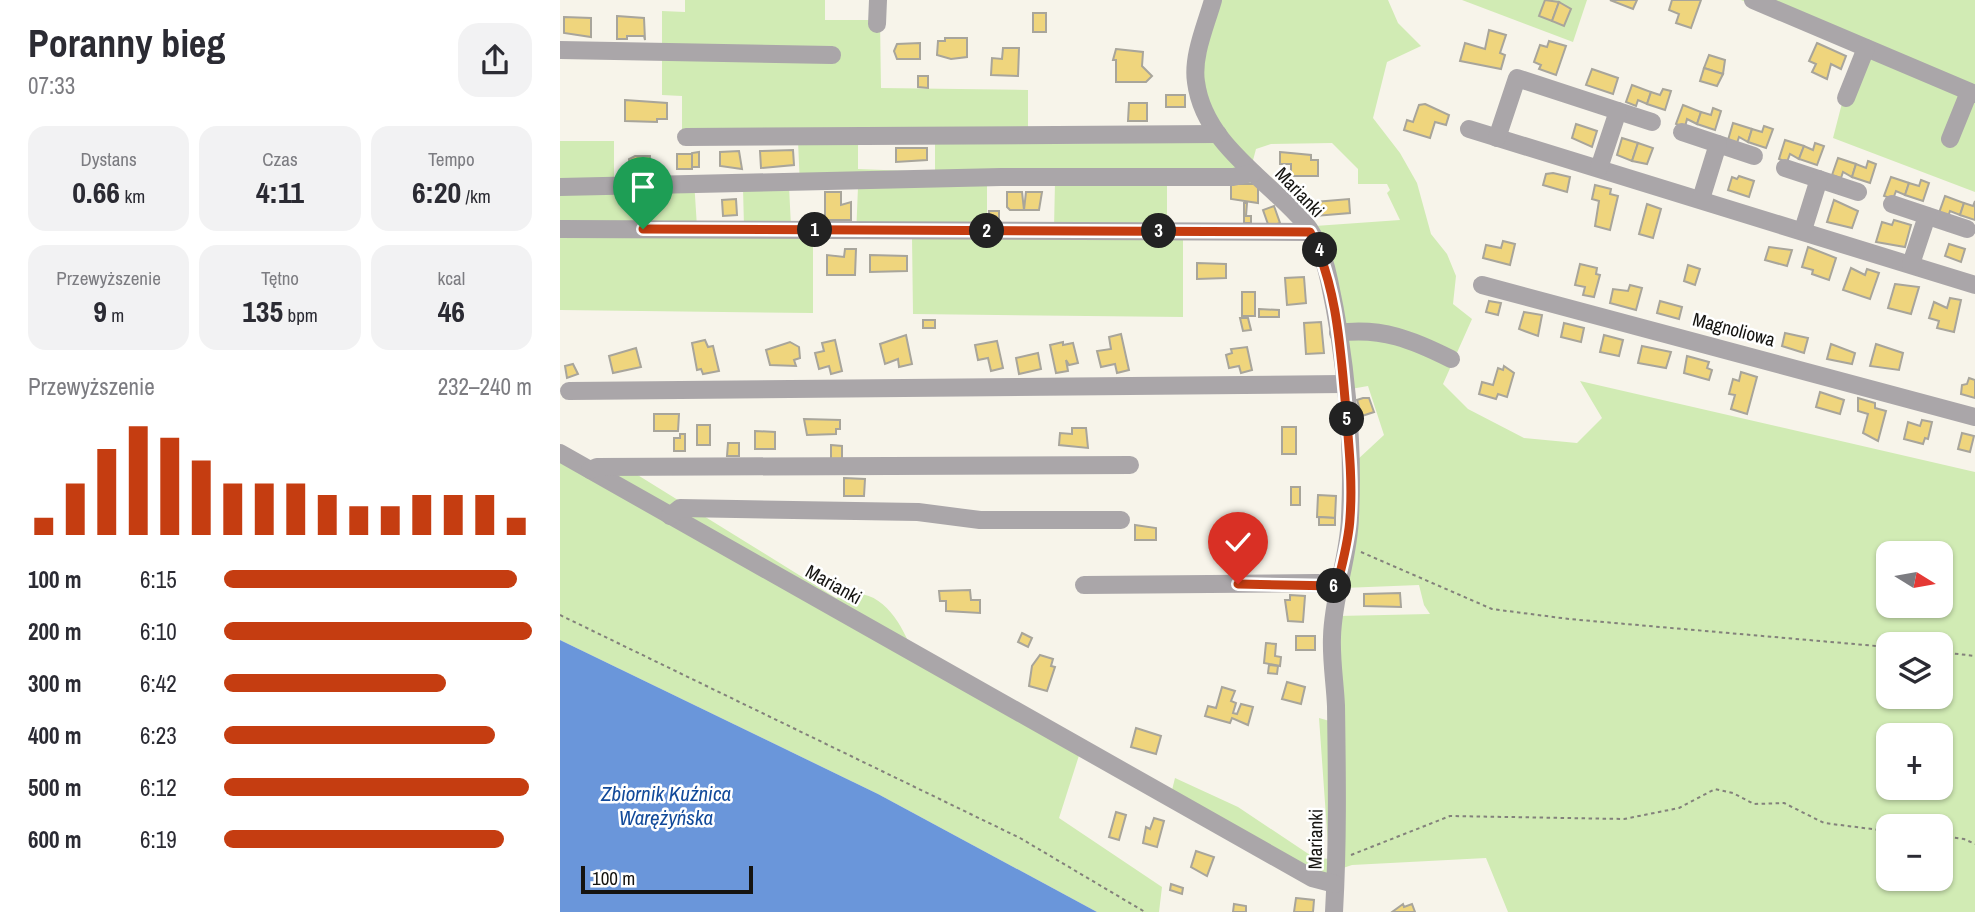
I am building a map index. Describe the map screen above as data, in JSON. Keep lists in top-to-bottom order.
{
  "streets": {
    "street": ["Marianki", "Magnoliowa"]
  },
  "water": ["Zbiornik Kuźnica Warężyńska"],
  "scale_bar": "100 m",
  "north": "right",
  "page": {
    "heading": ["Poranny bieg", "07:33"],
    "stats": [
      ["Dystans", "0.66 km"],
      ["Czas", "4:11"],
      ["Tempo", "6:20 /km"],
      ["Przewyższenie", "9 m"],
      ["Tętno", "135 bpm"],
      ["kcal", "46"]
    ],
    "pins": [
      "1",
      "2",
      "3",
      "4",
      "5",
      "6"
    ],
    "chart": ["Przewyższenie", "232–240 m"],
    "map_buttons": ["+", "−"],
    "list": [
      {
        "name": "100 m",
        "note": "6:15"
      },
      {
        "name": "200 m",
        "note": "6:10"
      },
      {
        "name": "300 m",
        "note": "6:42"
      },
      {
        "name": "400 m",
        "note": "6:23"
      },
      {
        "name": "500 m",
        "note": "6:12"
      },
      {
        "name": "600 m",
        "note": "6:19"
      }
    ],
    "scale": "100 m"
  }
}
